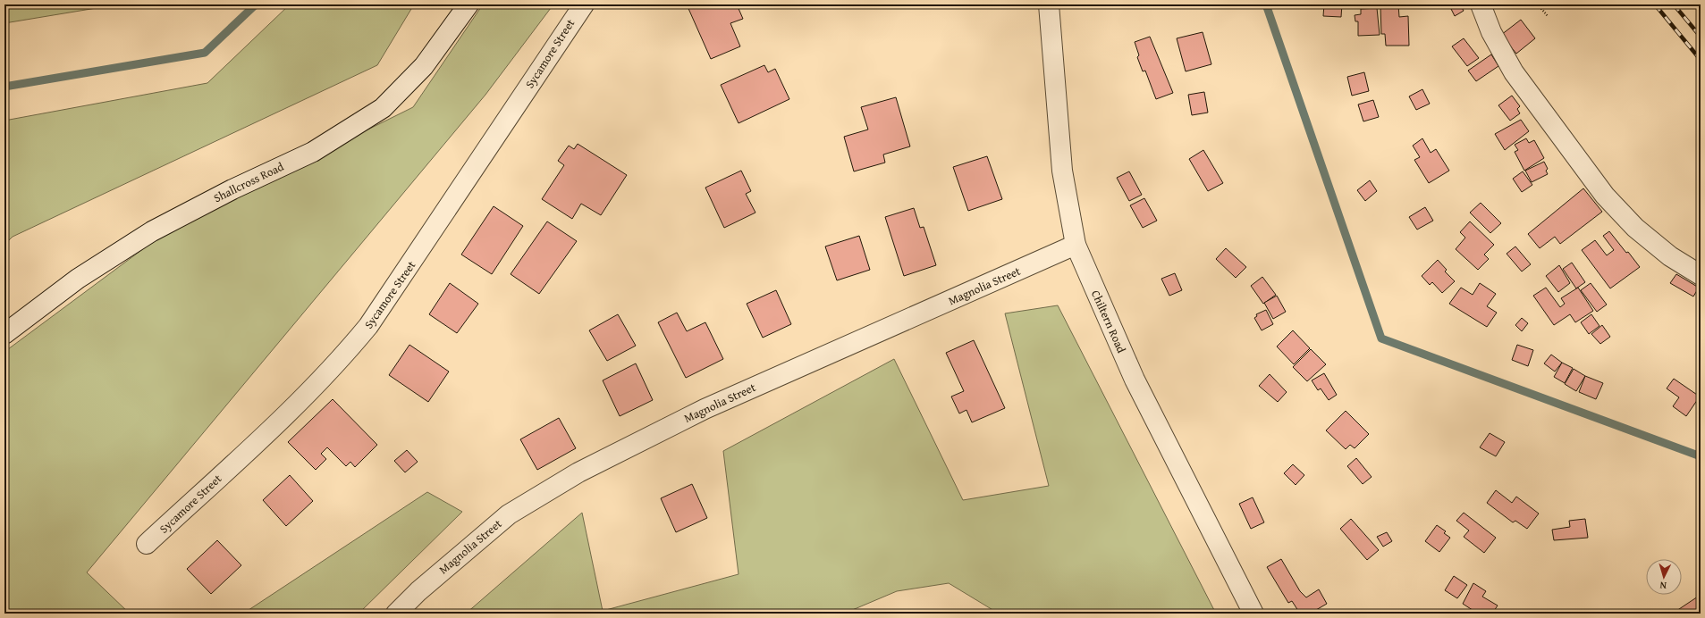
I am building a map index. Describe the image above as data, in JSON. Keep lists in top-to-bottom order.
{
  "streets": {
    "street": [
      "Sycamore Street",
      "Shallcross Road",
      "Magnolia Street",
      "Chiltern Road"
    ]
  },
  "crossings": [
    ["Magnolia Street", "Chiltern Road"]
  ],
  "north": "bottom"
}
